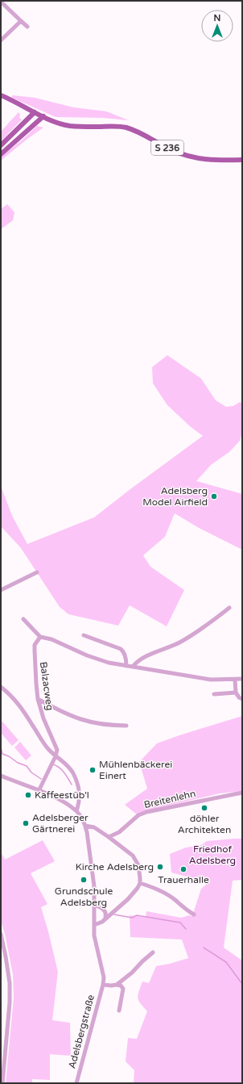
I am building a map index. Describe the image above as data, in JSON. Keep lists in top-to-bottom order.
{
  "streets": {
    "main road": ["S 236"],
    "street": ["Balzacweg", "Breitenlehn", "Adelsbergstraße"]
  },
  "parks": ["Friedhof Adelsberg"],
  "places": [
    "Adelsberg Model Airfield",
    "Mühlenbäckerei Einert",
    "Kaffeestüb'l",
    "döhler Architekten",
    "Adelsberger Gärtnerei",
    "Kirche Adelsberg",
    "Trauerhalle",
    "Grundschule Adelsberg"
  ],
  "north": "top"
}
